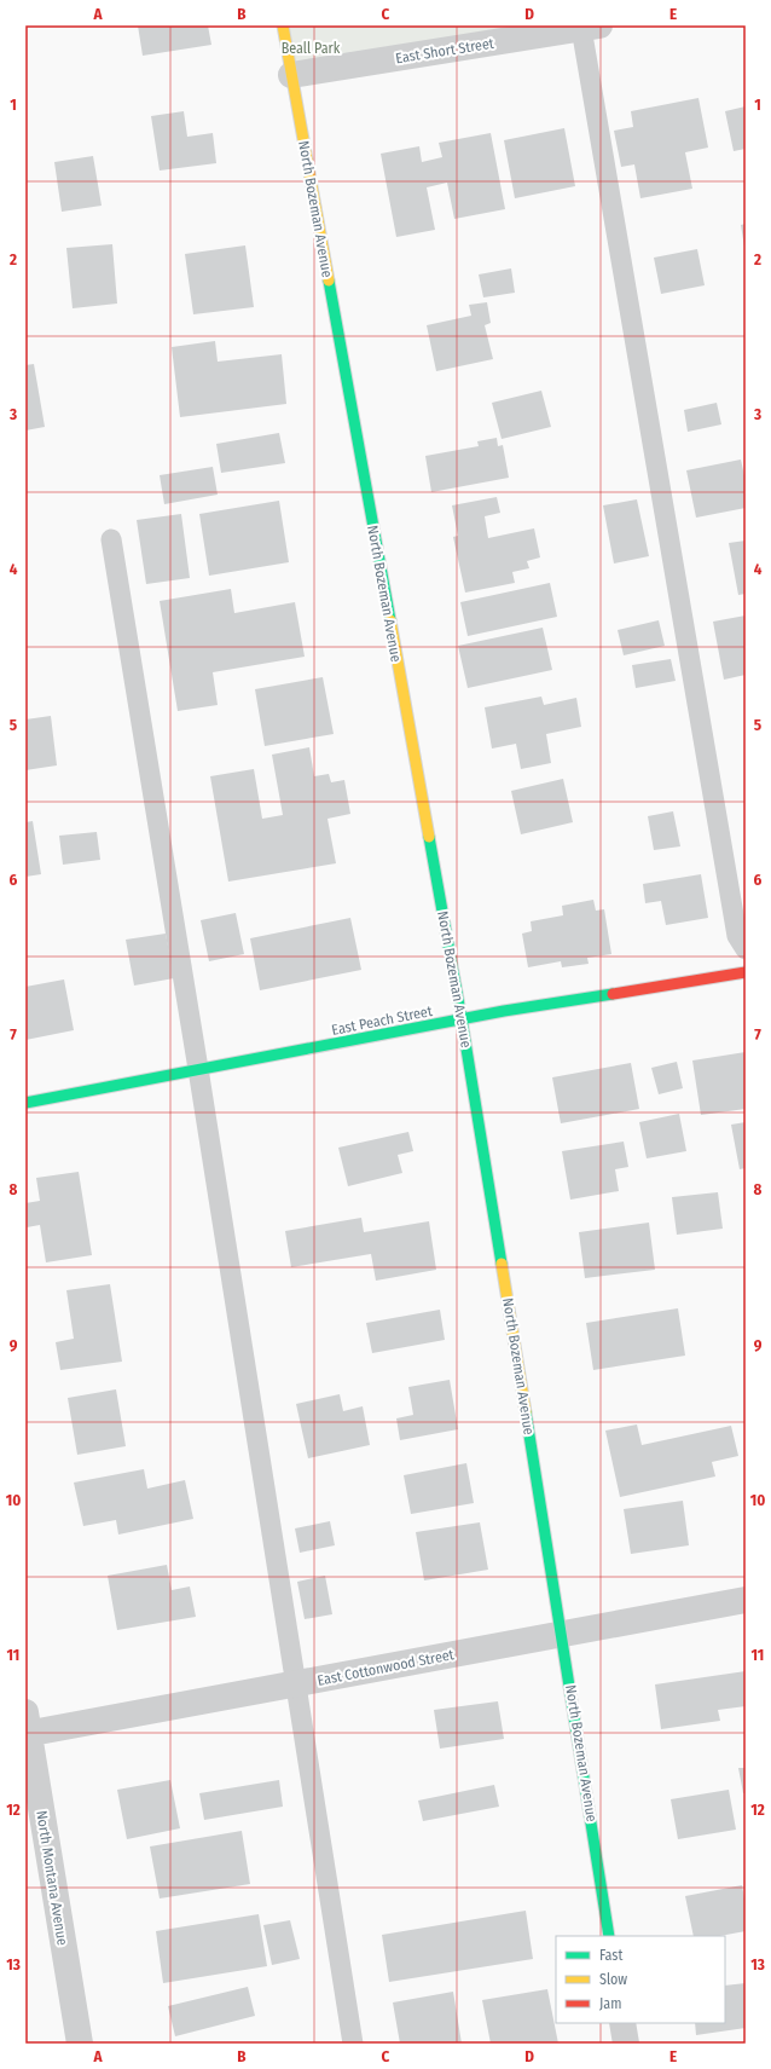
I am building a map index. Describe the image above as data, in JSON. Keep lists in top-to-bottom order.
{
  "streets": {
    "street": [
      "East Short Street",
      "North Bozeman Avenue",
      "East Peach Street",
      "East Cottonwood Street",
      "North Montana Avenue"
    ]
  },
  "crossings": [
    ["East Short Street", "North Bozeman Avenue"],
    ["North Bozeman Avenue", "East Peach Street"],
    ["North Bozeman Avenue", "East Cottonwood Street"],
    ["East Cottonwood Street", "North Montana Avenue"]
  ],
  "parks": ["Beall Park"],
  "legend": ["Fast", "Slow", "Jam"],
  "grid": {
    "columns": [
      "A",
      "B",
      "C",
      "D",
      "E"
    ],
    "rows": [
      "1",
      "2",
      "3",
      "4",
      "5",
      "6",
      "7",
      "8",
      "9",
      "10",
      "11",
      "12",
      "13"
    ]
  }
}
